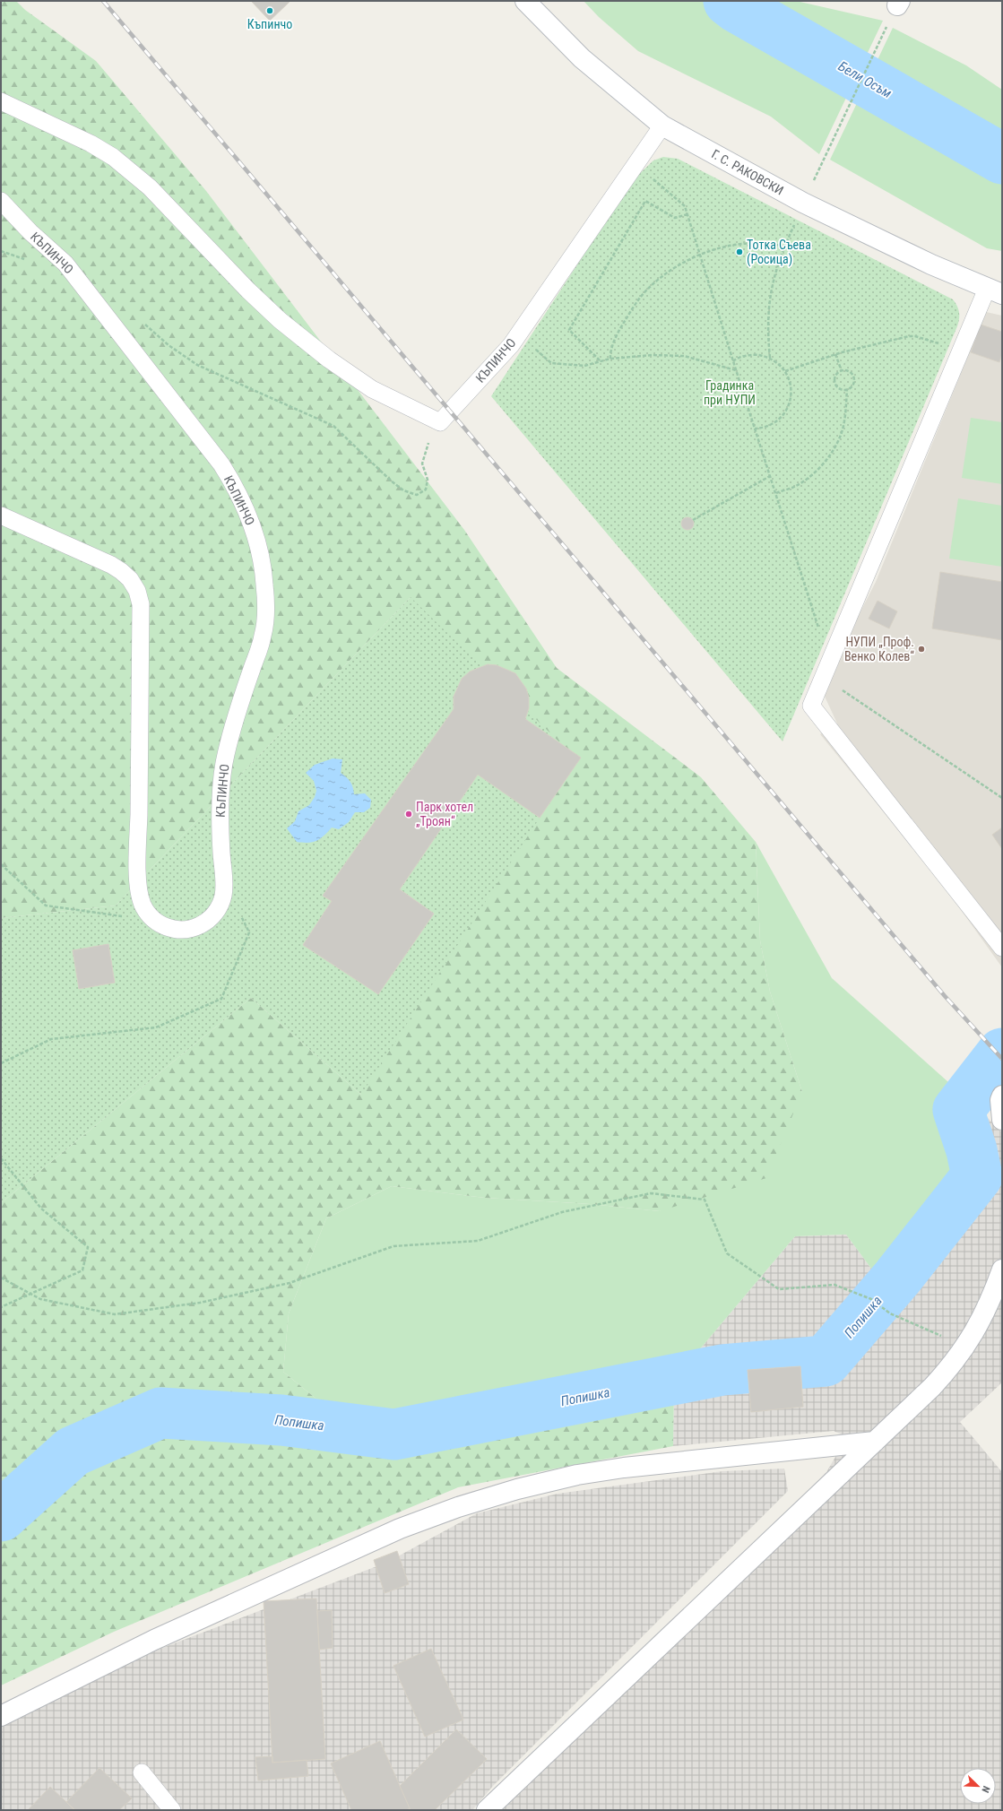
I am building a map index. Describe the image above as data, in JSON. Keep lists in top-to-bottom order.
{
  "streets": {
    "street": ["Г. С. РАКОВСКИ"],
    "lane": ["КЪПИНЧО"]
  },
  "crossings": [
    ["Г. С. РАКОВСКИ", "КЪПИНЧО"]
  ],
  "water": ["Бели Осъм", "Попишка"],
  "parks": ["Градинка при НУПИ"],
  "places": [
    "Къпинчо",
    "Тотка Съева (Росица)",
    "НУПИ „Проф. Венко Колев“",
    "Парк хотел „Троян“"
  ],
  "north": "bottom right"
}
